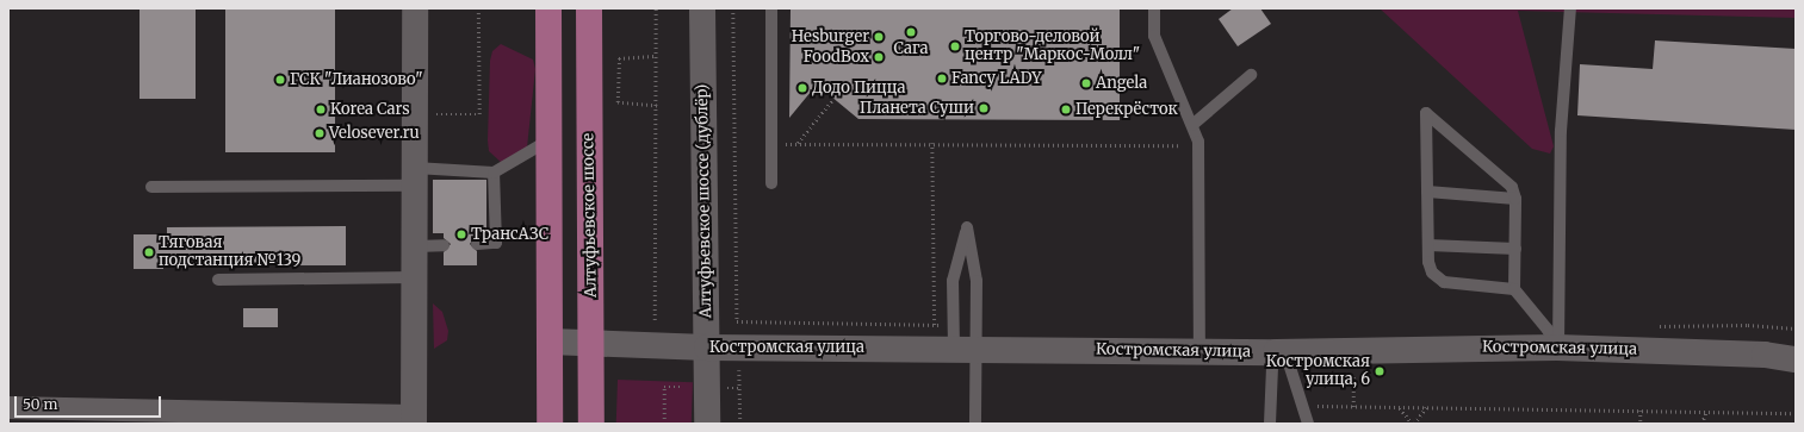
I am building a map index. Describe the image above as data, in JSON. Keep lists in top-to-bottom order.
{
  "streets": {
    "main road": ["Алтуфьевское шоссе"],
    "street": ["Алтуфьевское шоссе (дублёр)", "Костромская улица"]
  },
  "crossings": [
    ["Алтуфьевское шоссе (дублёр)", "Костромская улица"],
    ["Алтуфьевское шоссе", "Костромская улица"]
  ],
  "places": [
    "Сага",
    "Hesburger",
    "Торгово-деловой центр \"Маркос-Молл\"",
    "FoodBox",
    "Fancy LADY",
    "ГСК \"Лианозово\"",
    "Angela",
    "Додо Пицца",
    "Планета Суши",
    "Korea Cars",
    "Перекрёсток",
    "Velosever.ru",
    "ТрансАЗС",
    "Тяговая подстанция №139",
    "Костромская улица, 6"
  ],
  "scale_bar": "50 m"
}
